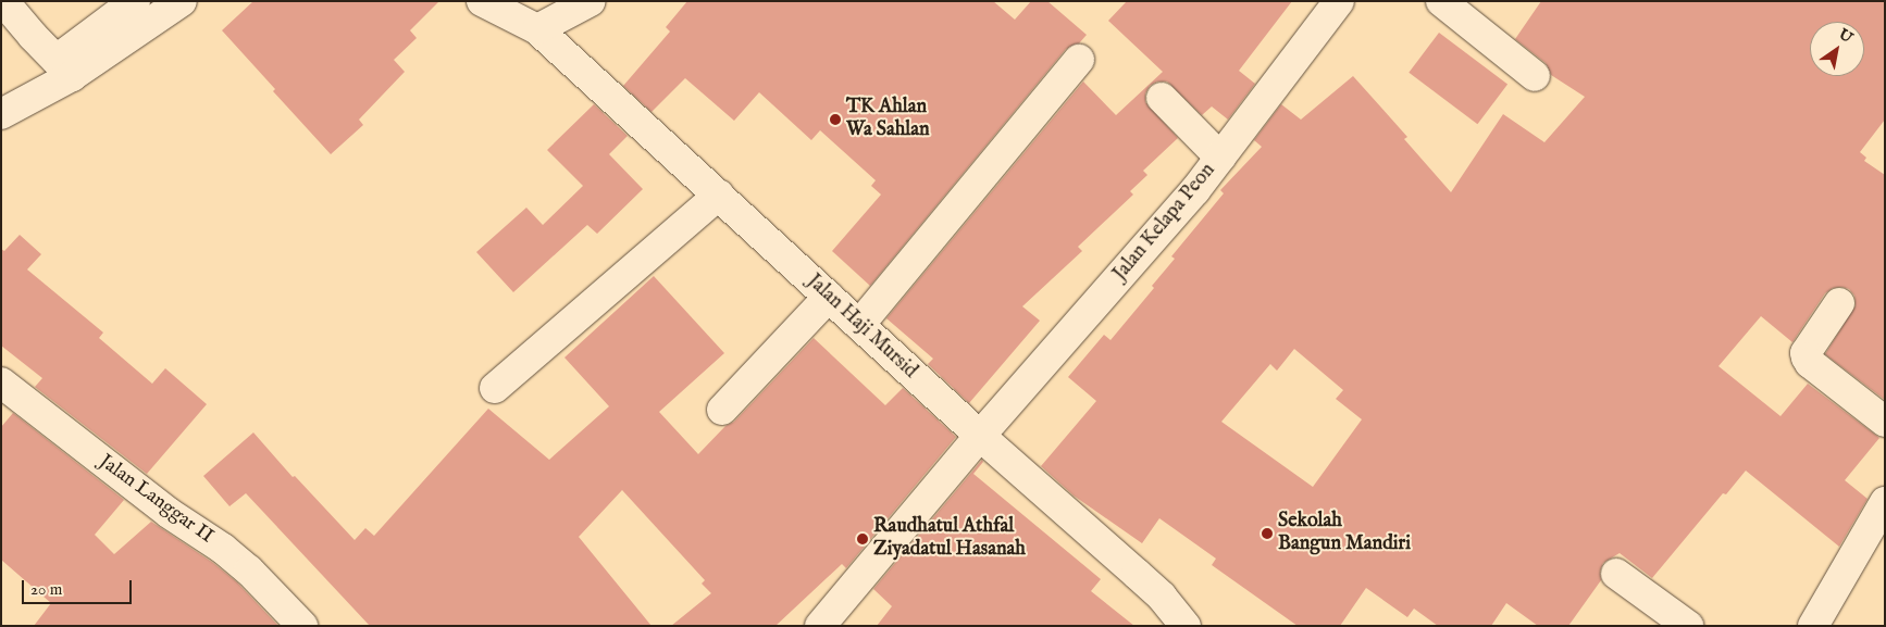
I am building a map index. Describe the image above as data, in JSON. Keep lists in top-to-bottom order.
{
  "streets": {
    "street": ["Jalan Kelapa Peon", "Jalan Haji Mursid", "Jalan Langgar II"]
  },
  "crossings": [
    ["Jalan Kelapa Peon", "Jalan Haji Mursid"]
  ],
  "places": ["TK Ahlan Wa Sahlan", "Sekolah Bangun Mandiri", "Raudhatul Athfal Ziyadatul Hasanah"],
  "scale_bar": "20 m",
  "north": "top right"
}
